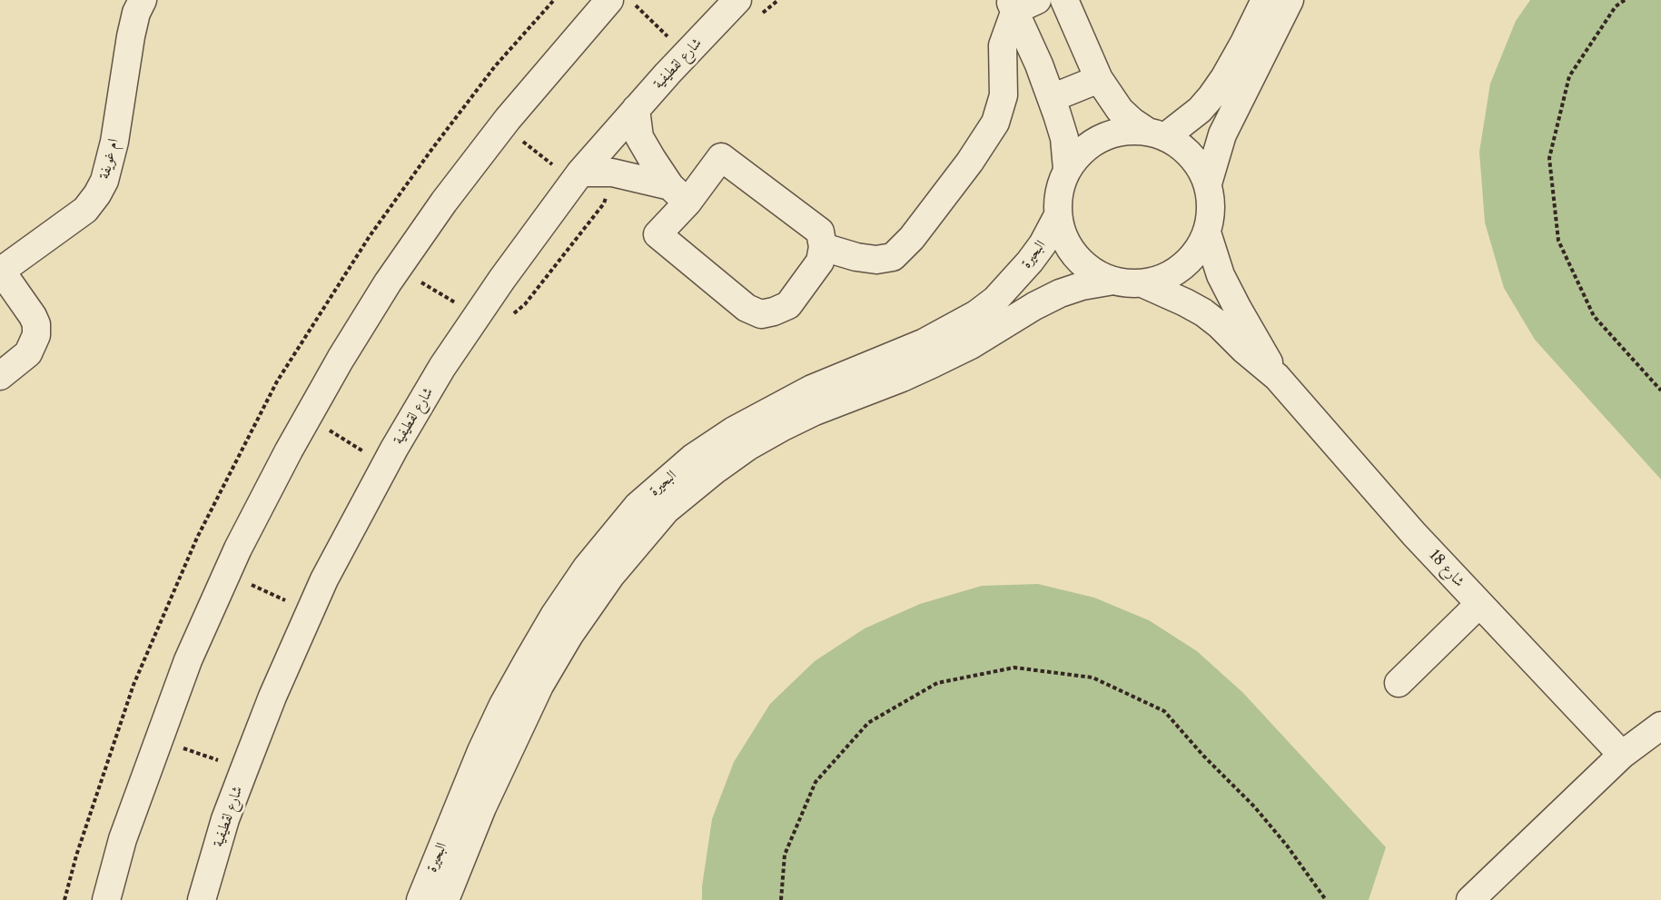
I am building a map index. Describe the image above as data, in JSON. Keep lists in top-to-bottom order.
{
  "streets": {
    "street": [
      "شارع لقطيفية",
      "ام غويفة",
      "البحيرة",
      "شارع 18"
    ]
  },
  "crossings": [
    ["البحيرة", "شارع 18"]
  ]
}
